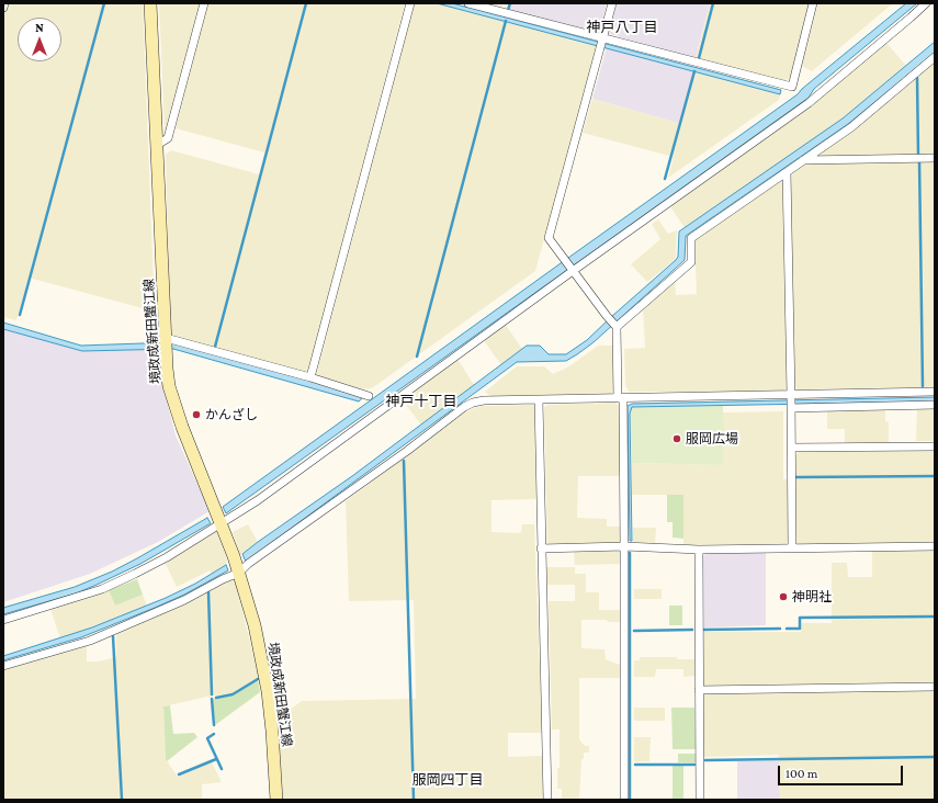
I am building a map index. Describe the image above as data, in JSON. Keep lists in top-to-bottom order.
{
  "streets": {
    "main road": ["境政成新田蟹江線"]
  },
  "districts": ["神戸八丁目", "神戸十丁目", "服岡四丁目"],
  "places": ["かんざし", "服岡広場", "神明社"],
  "scale_bar": "100 m",
  "north": "top"
}
